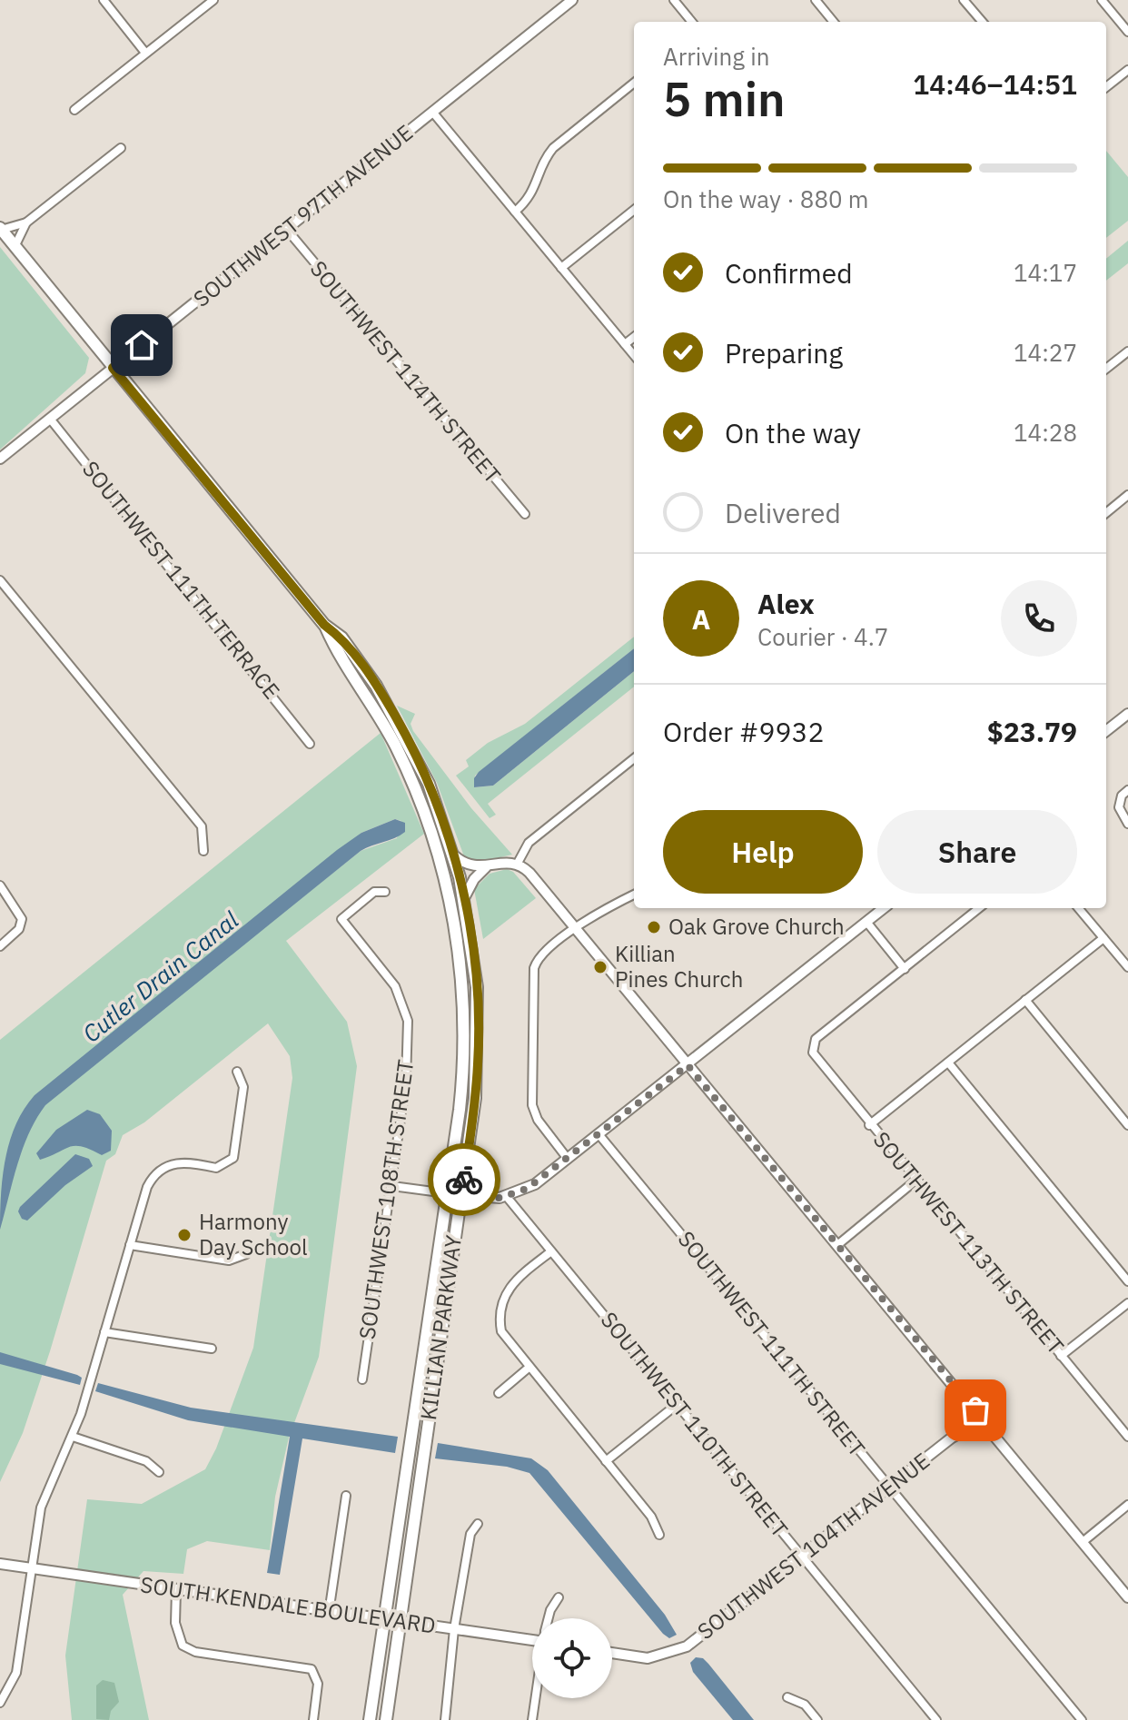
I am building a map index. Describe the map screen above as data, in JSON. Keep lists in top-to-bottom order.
{
  "streets": {
    "main road": ["KILLIAN PARKWAY"],
    "street": [
      "SOUTHWEST 97TH AVENUE",
      "SOUTHWEST 114TH STREET",
      "SOUTHWEST 111TH TERRACE",
      "SOUTHWEST 108TH STREET",
      "SOUTHWEST 113TH STREET",
      "SOUTHWEST 111TH STREET",
      "SOUTHWEST 110TH STREET",
      "SOUTHWEST 104TH AVENUE",
      "SOUTH KENDALE BOULEVARD"
    ]
  },
  "crossings": [
    ["SOUTHWEST 97TH AVENUE", "SOUTHWEST 114TH STREET"],
    ["SOUTHWEST 97TH AVENUE", "SOUTHWEST 111TH TERRACE"],
    ["SOUTHWEST 97TH AVENUE", "KILLIAN PARKWAY"],
    ["KILLIAN PARKWAY", "SOUTH KENDALE BOULEVARD"],
    ["SOUTHWEST 111TH STREET", "SOUTHWEST 104TH AVENUE"],
    ["SOUTHWEST 110TH STREET", "SOUTHWEST 104TH AVENUE"]
  ],
  "water": ["Cutler Drain Canal"],
  "places": ["Oak Grove Church", "Killian Pines Church", "Harmony Day School"],
  "page": {
    "heading": ["5 min", "Arriving in", "14:46–14:51"],
    "panel": [
      "Alex",
      "Courier · 4.7",
      "Order #9932",
      "$23.79"
    ],
    "bar": "On the way · 880 m",
    "list": [
      ["Confirmed", "14:17"],
      ["Preparing", "14:27"],
      ["On the way", "14:28"],
      "Delivered"
    ],
    "round": "A",
    "buttons": ["Help", "Share"]
  }
}
